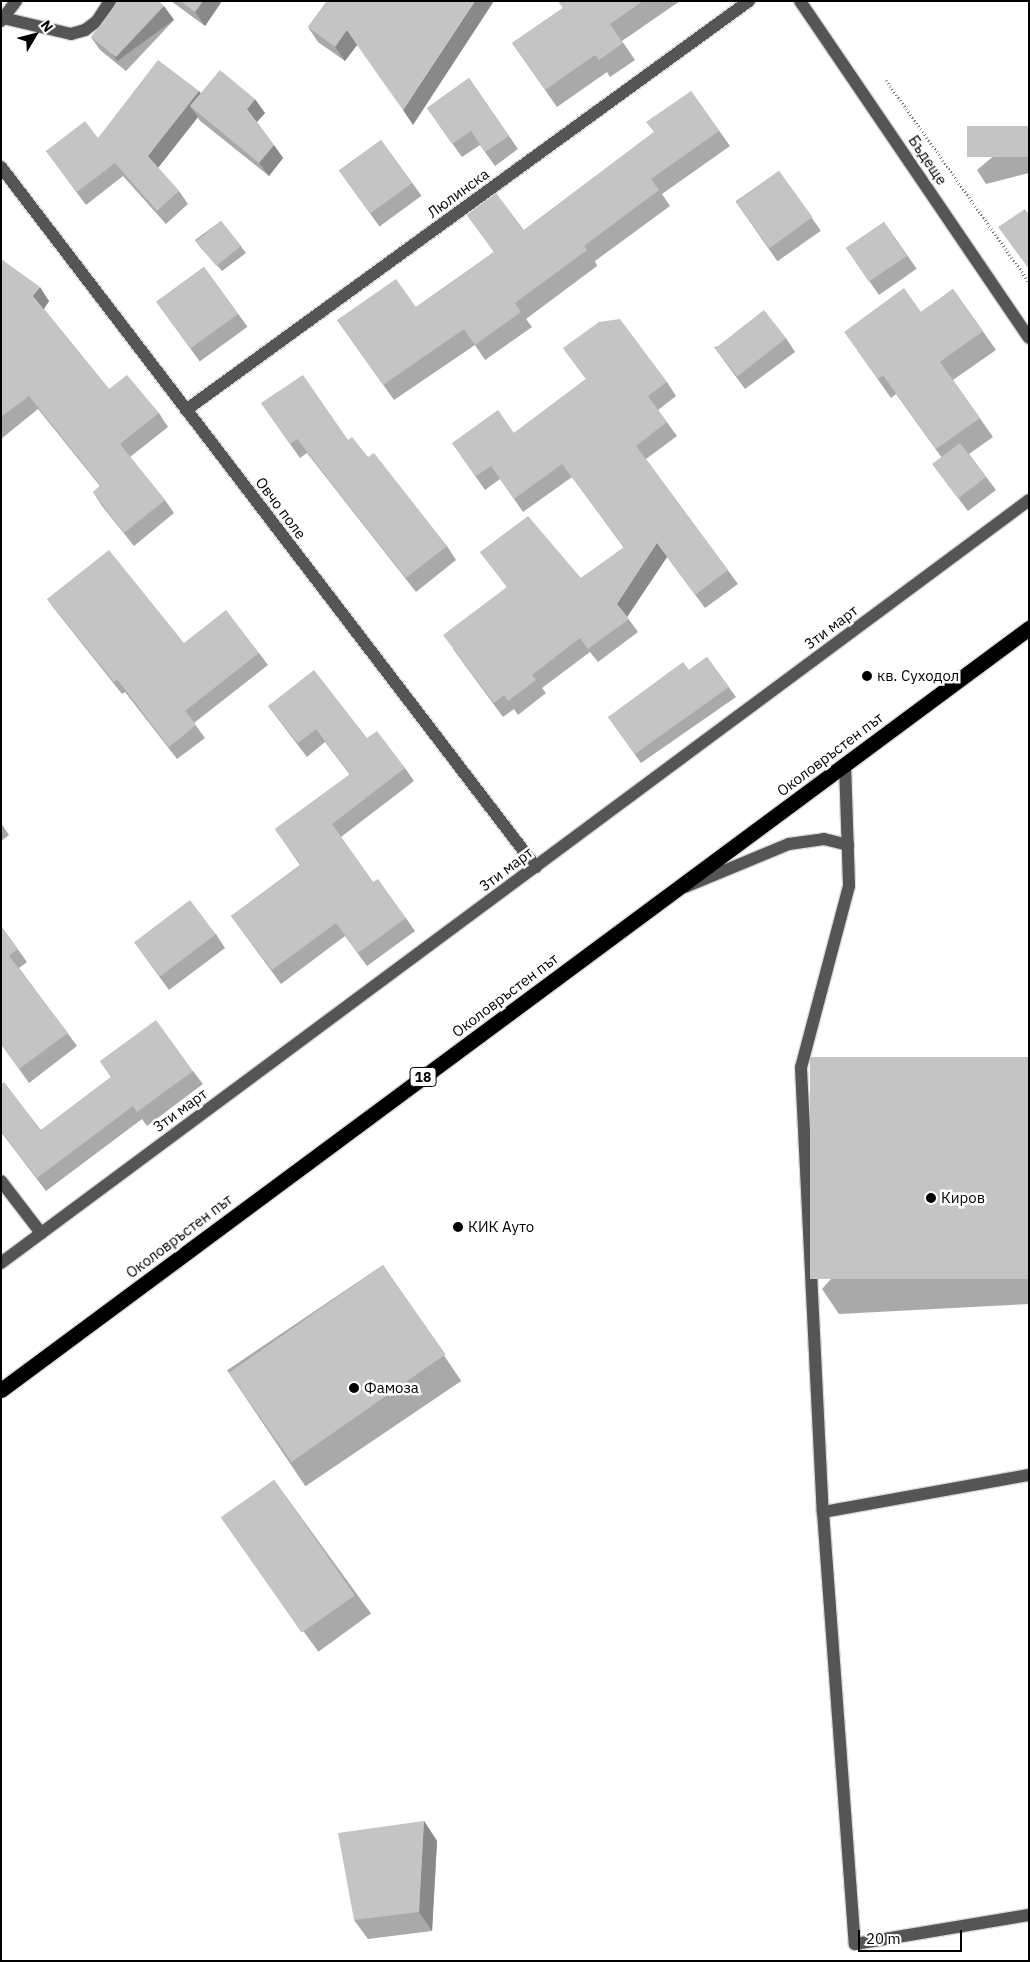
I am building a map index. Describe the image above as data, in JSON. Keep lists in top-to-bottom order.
{
  "streets": {
    "highway": ["Околовръстен път", "18"],
    "street": [
      "Бъдеще",
      "Люлинска",
      "Овчо поле",
      "3ти март"
    ]
  },
  "crossings": [
    ["Люлинска", "Овчо поле"],
    ["Овчо поле", "3ти март"]
  ],
  "places": [
    "кв. Суходол",
    "Киров",
    "КИК Ауто",
    "Фамоза"
  ],
  "scale_bar": "20 m",
  "north": "top right"
}
